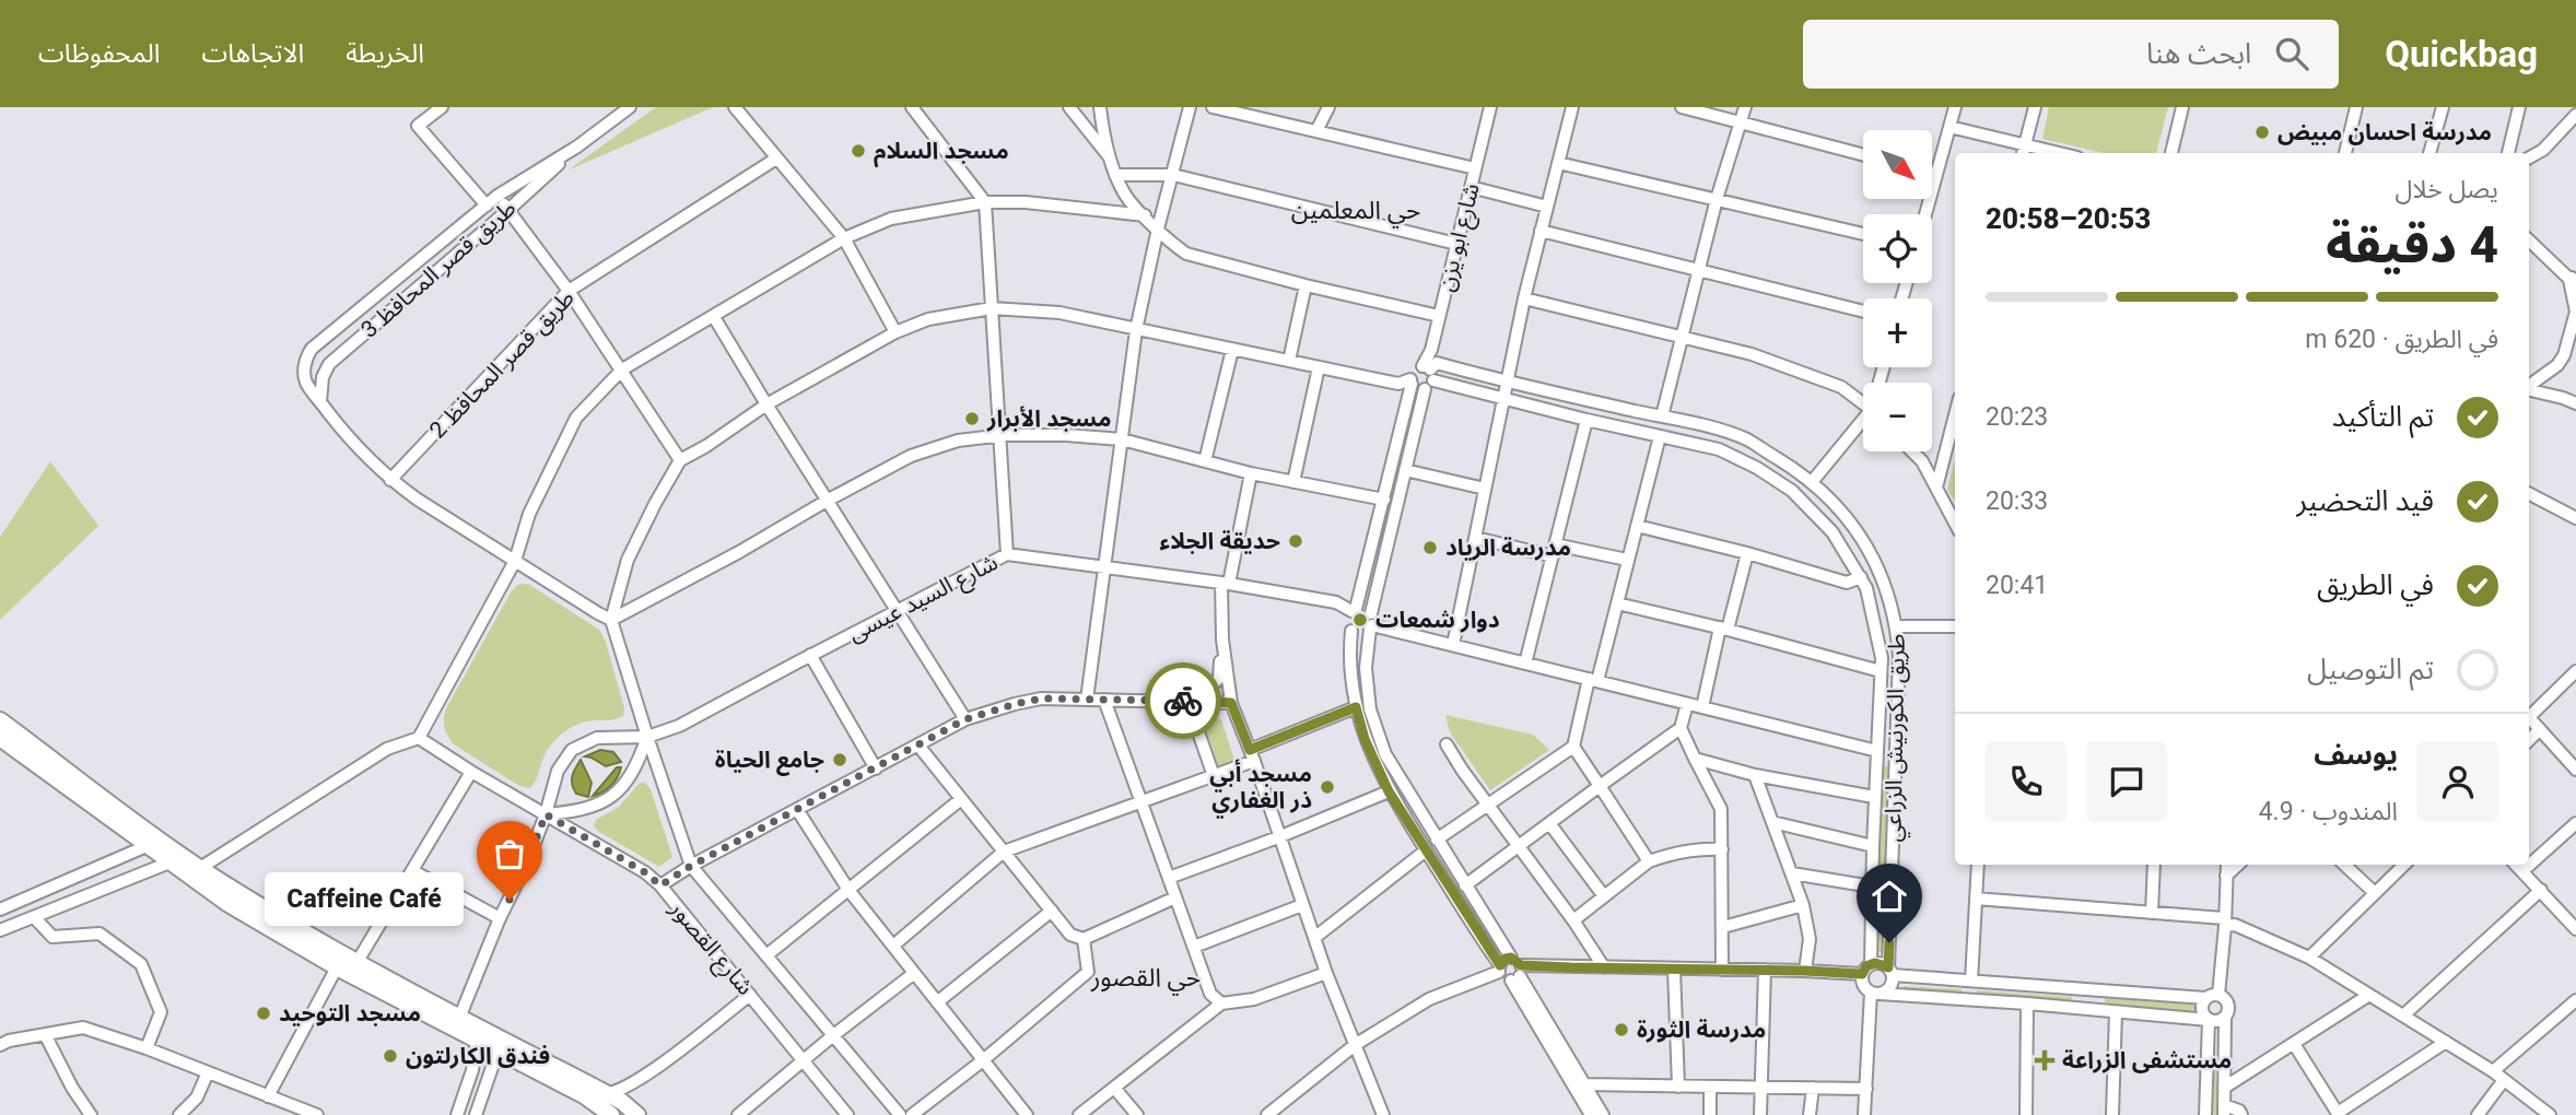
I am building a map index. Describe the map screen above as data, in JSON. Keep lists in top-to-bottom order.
{
  "streets": {
    "street": [
      "شارع ابو يزن",
      "طريق قصر المحافظ 3",
      "طريق قصر المحافظ 2",
      "شارع السيد عيسى",
      "طريق الكورنيش الزراعي",
      "شارع القصور"
    ]
  },
  "crossings": [
    ["شارع ابو يزن", "شارع السيد عيسى"],
    ["شارع ابو يزن", "طريق الكورنيش الزراعي"],
    ["شارع السيد عيسى", "شارع القصور"]
  ],
  "districts": ["حي المعلمين", "حي القصور"],
  "places": {
    "other": [
      "مدرسة احسان مبيض",
      "مسجد السلام",
      "مسجد الأبرار",
      "حديقة الجلاء",
      "مدرسة الرياد",
      "دوار شمعات",
      "جامع الحياة",
      "مسجد أبي ذر الغفاري",
      "Caffeine Café",
      "مسجد التوحيد",
      "مدرسة الثورة",
      "فندق الكارلتون"
    ],
    "health": ["مستشفى الزراعة"]
  },
  "north": "bottom right",
  "page": {
    "header": "Quickbag",
    "search": "ابحث هنا",
    "nav": ["الخريطة", "الاتجاهات", "المحفوظات"],
    "map_buttons": ["+", "−"],
    "heading": ["4 دقيقة", "يصل خلال", "20:53–20:58"],
    "panel": ["يوسف", "المندوب · 4.9"],
    "bar": "في الطريق · 620 m",
    "list": [
      ["تم التأكيد", "20:23"],
      ["قيد التحضير", "20:33"],
      ["في الطريق", "20:41"],
      "تم التوصيل"
    ],
    "bubble": "Caffeine Café"
  }
}
